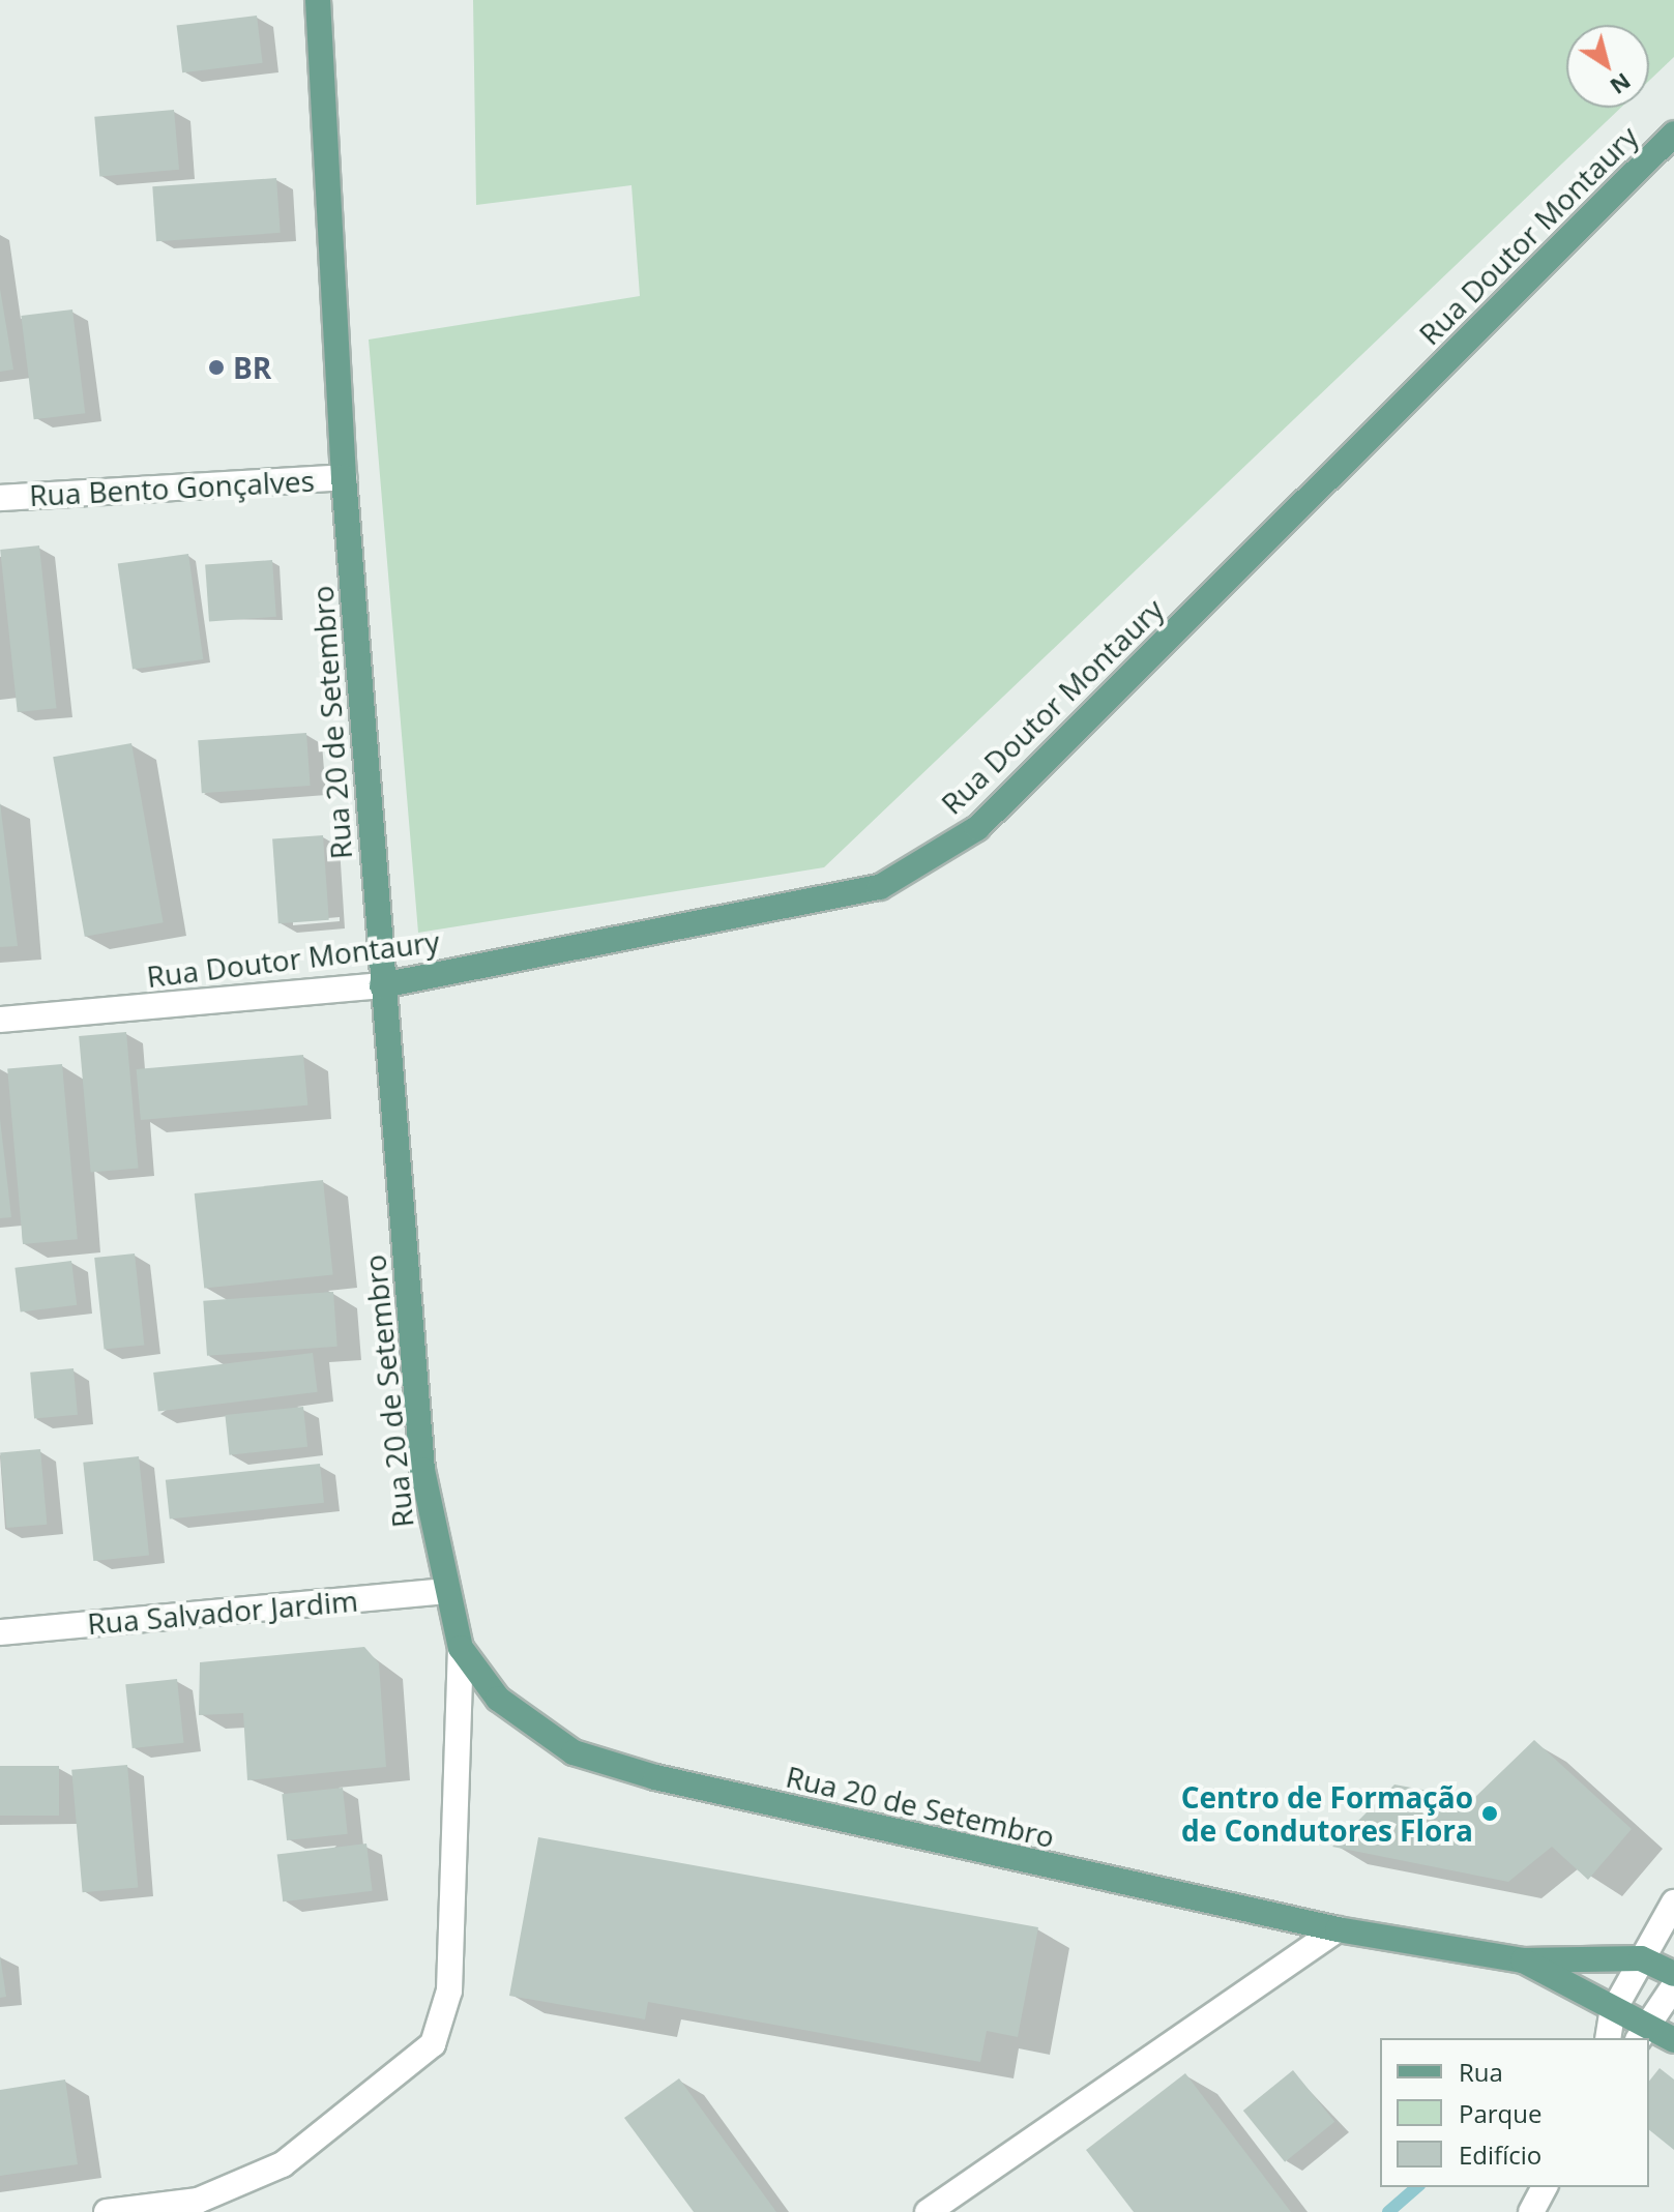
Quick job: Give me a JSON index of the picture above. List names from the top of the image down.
{
  "streets": {
    "main road": ["Rua Doutor Montaury", "Rua 20 de Setembro"],
    "street": ["Rua Bento Gonçalves", "Rua Salvador Jardim"]
  },
  "crossings": [
    ["Rua Doutor Montaury", "Rua 20 de Setembro"],
    ["Rua Bento Gonçalves", "Rua 20 de Setembro"],
    ["Rua 20 de Setembro", "Rua Salvador Jardim"]
  ],
  "places": ["BR", "Centro de Formação de Condutores Flora"],
  "legend": ["Rua", "Parque", "Edifício"],
  "north": "bottom right"
}
